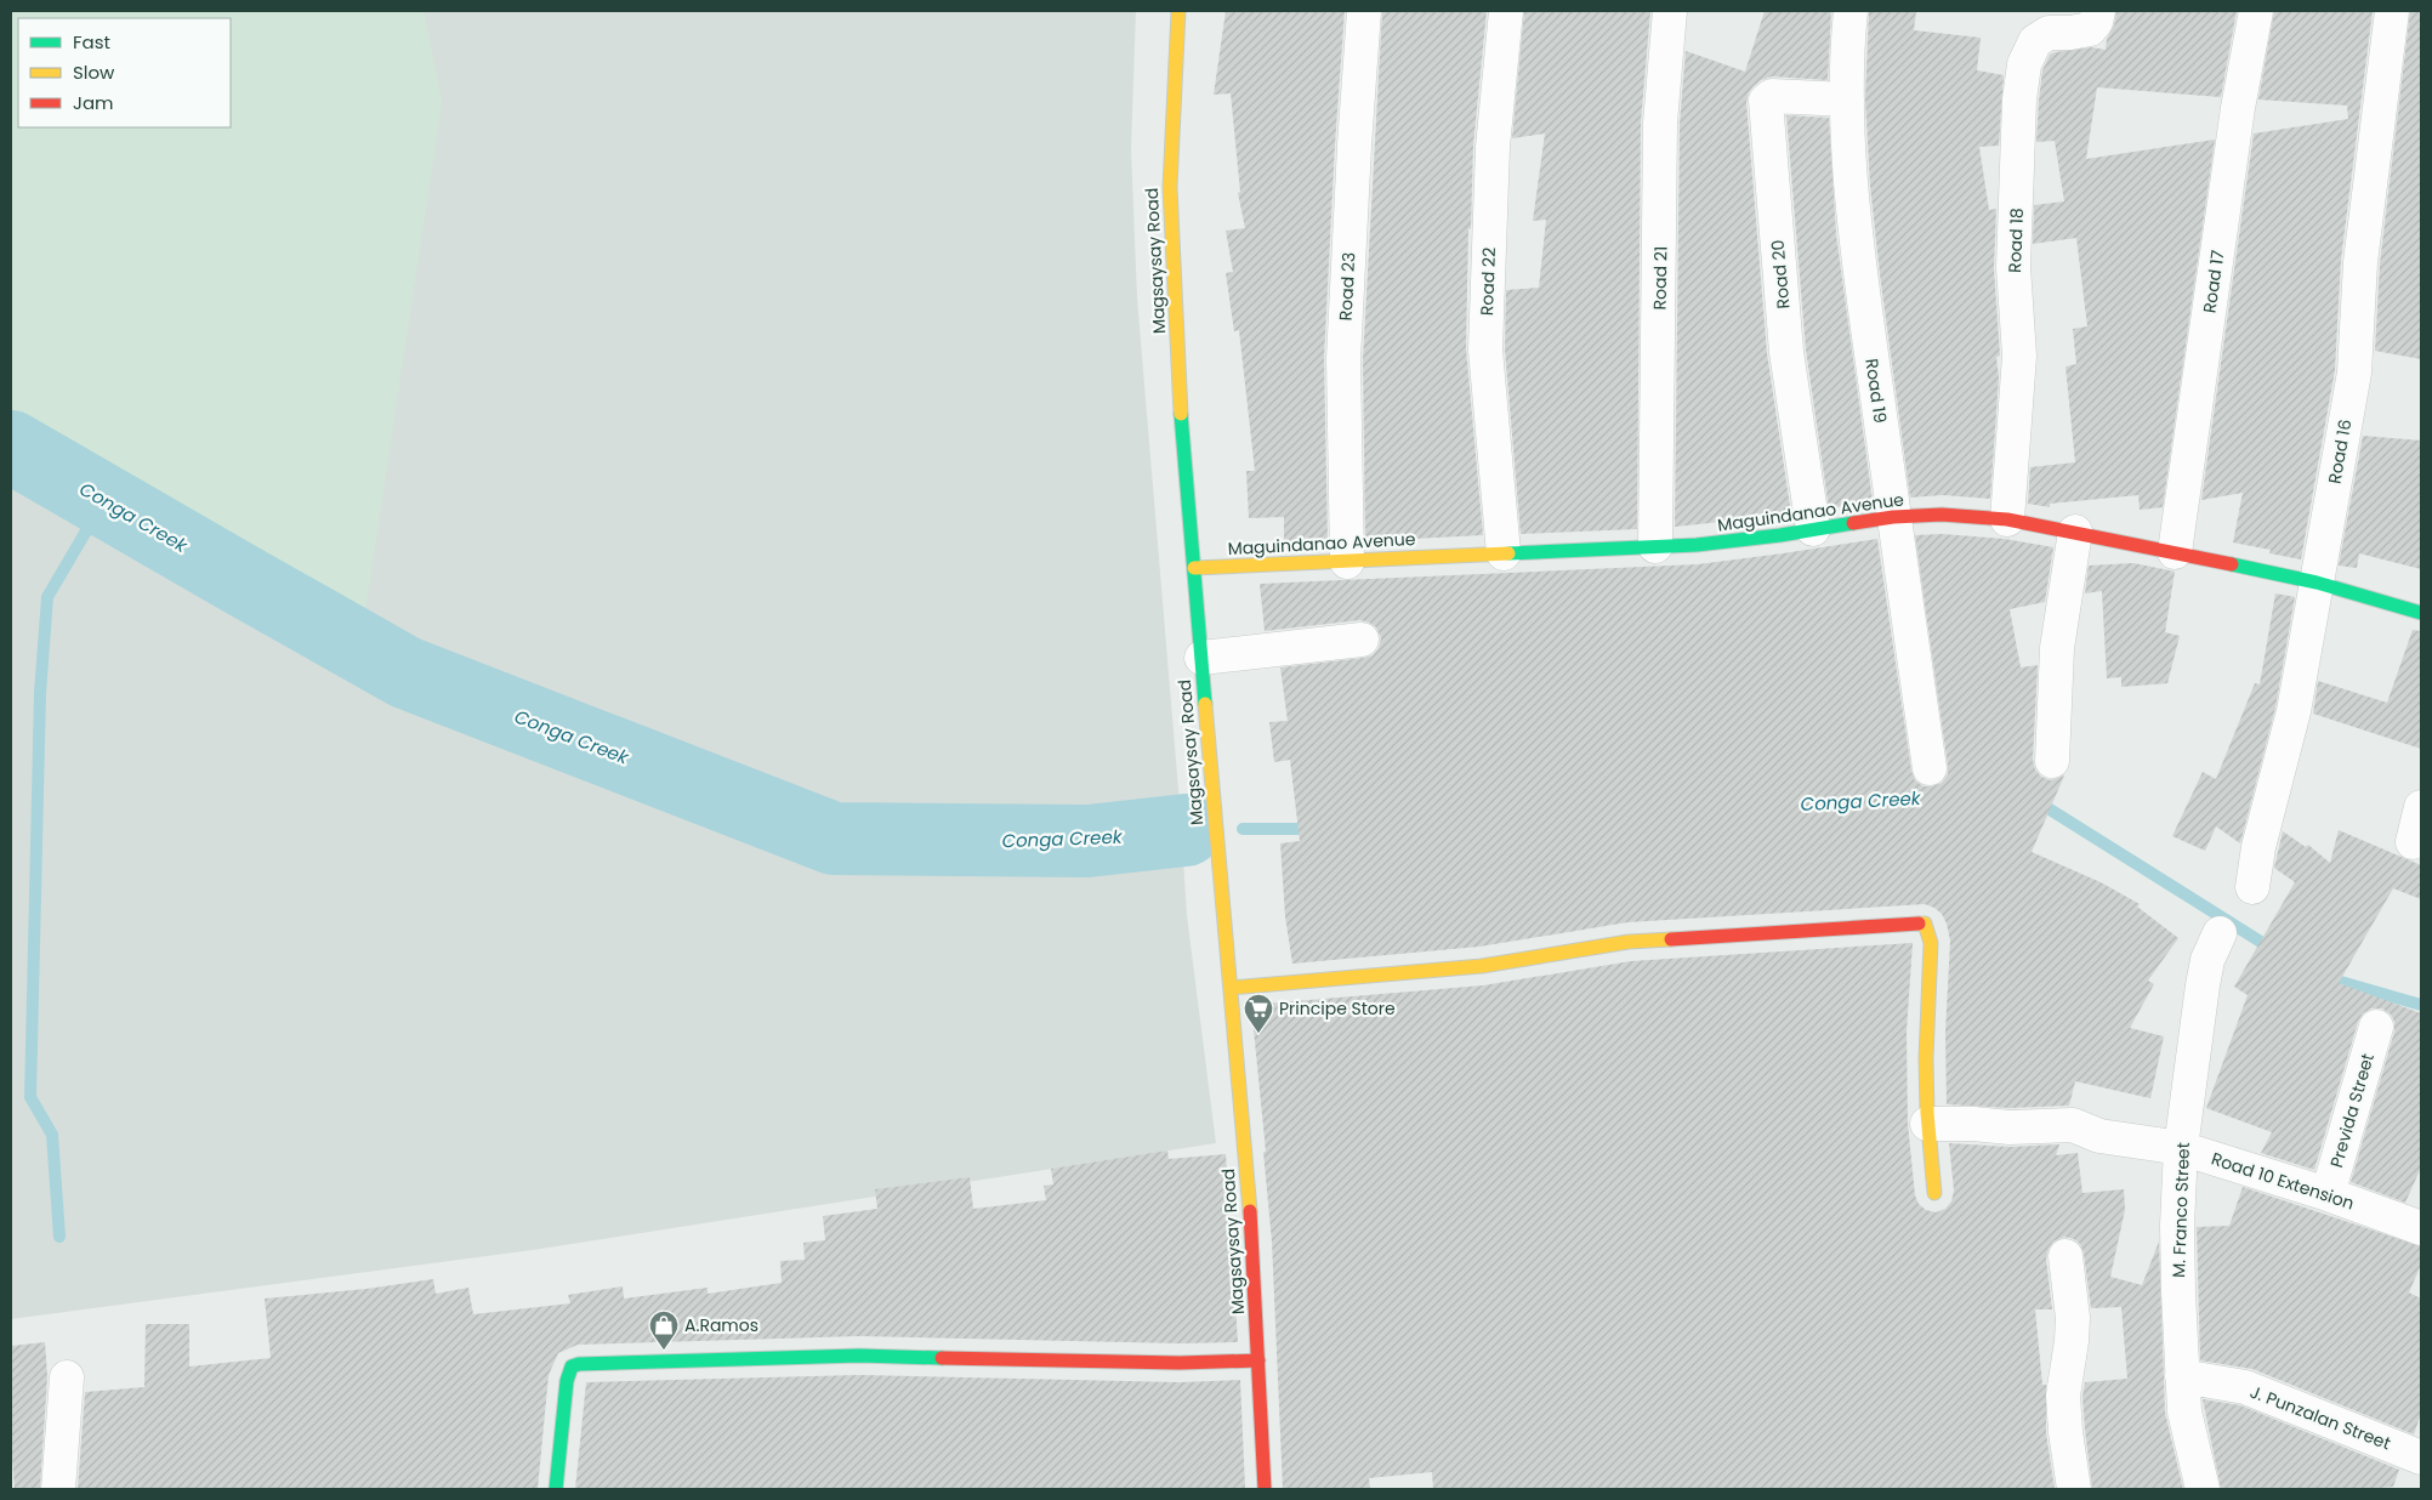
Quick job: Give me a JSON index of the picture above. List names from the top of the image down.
{
  "streets": {
    "street": [
      "Road 18",
      "Magsaysay Road",
      "Road 20",
      "Road 21",
      "Road 22",
      "Road 17",
      "Road 23",
      "Road 19",
      "Road 16",
      "Maguindanao Avenue",
      "Previda Street",
      "Road 10 Extension",
      "M. Franco Street",
      "J. Punzalan Street"
    ]
  },
  "crossings": [
    ["Road 18", "Maguindanao Avenue"],
    ["Magsaysay Road", "Maguindanao Avenue"],
    ["Road 20", "Road 19"],
    ["Road 20", "Maguindanao Avenue"],
    ["Road 21", "Maguindanao Avenue"],
    ["Road 22", "Maguindanao Avenue"],
    ["Road 17", "Maguindanao Avenue"],
    ["Road 23", "Maguindanao Avenue"],
    ["Road 19", "Maguindanao Avenue"],
    ["Road 16", "Maguindanao Avenue"],
    ["Previda Street", "Road 10 Extension"],
    ["Road 10 Extension", "M. Franco Street"],
    ["M. Franco Street", "J. Punzalan Street"]
  ],
  "water": ["Conga Creek"],
  "places": {
    "supermarket": ["Principe Store"],
    "shop": ["A.Ramos"]
  },
  "legend": ["Fast", "Slow", "Jam"]
}
